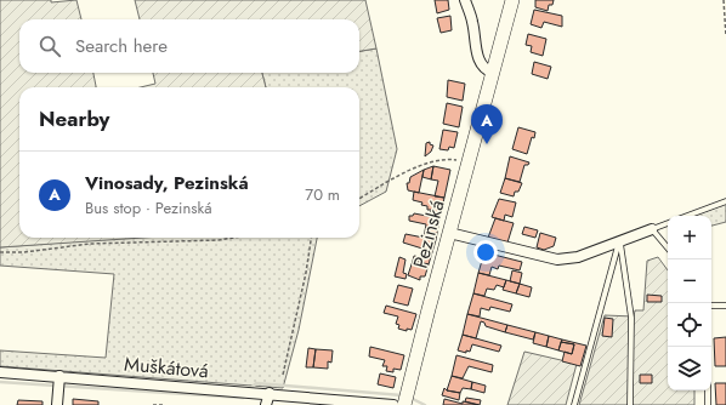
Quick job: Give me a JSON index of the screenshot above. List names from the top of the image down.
{
  "streets": {
    "main road": ["Pezinská"],
    "street": ["Muškátová"]
  },
  "crossings": [
    ["Pezinská", "Muškátová"]
  ],
  "page": {
    "search": "Search here",
    "heading": "Nearby",
    "pins": "A",
    "list": [
      {
        "mark": "A",
        "name": "Vinosady, Pezinská",
        "note": "Bus stop · Pezinská",
        "value": "70 m"
      }
    ],
    "map_buttons": ["+", "−"]
  }
}
